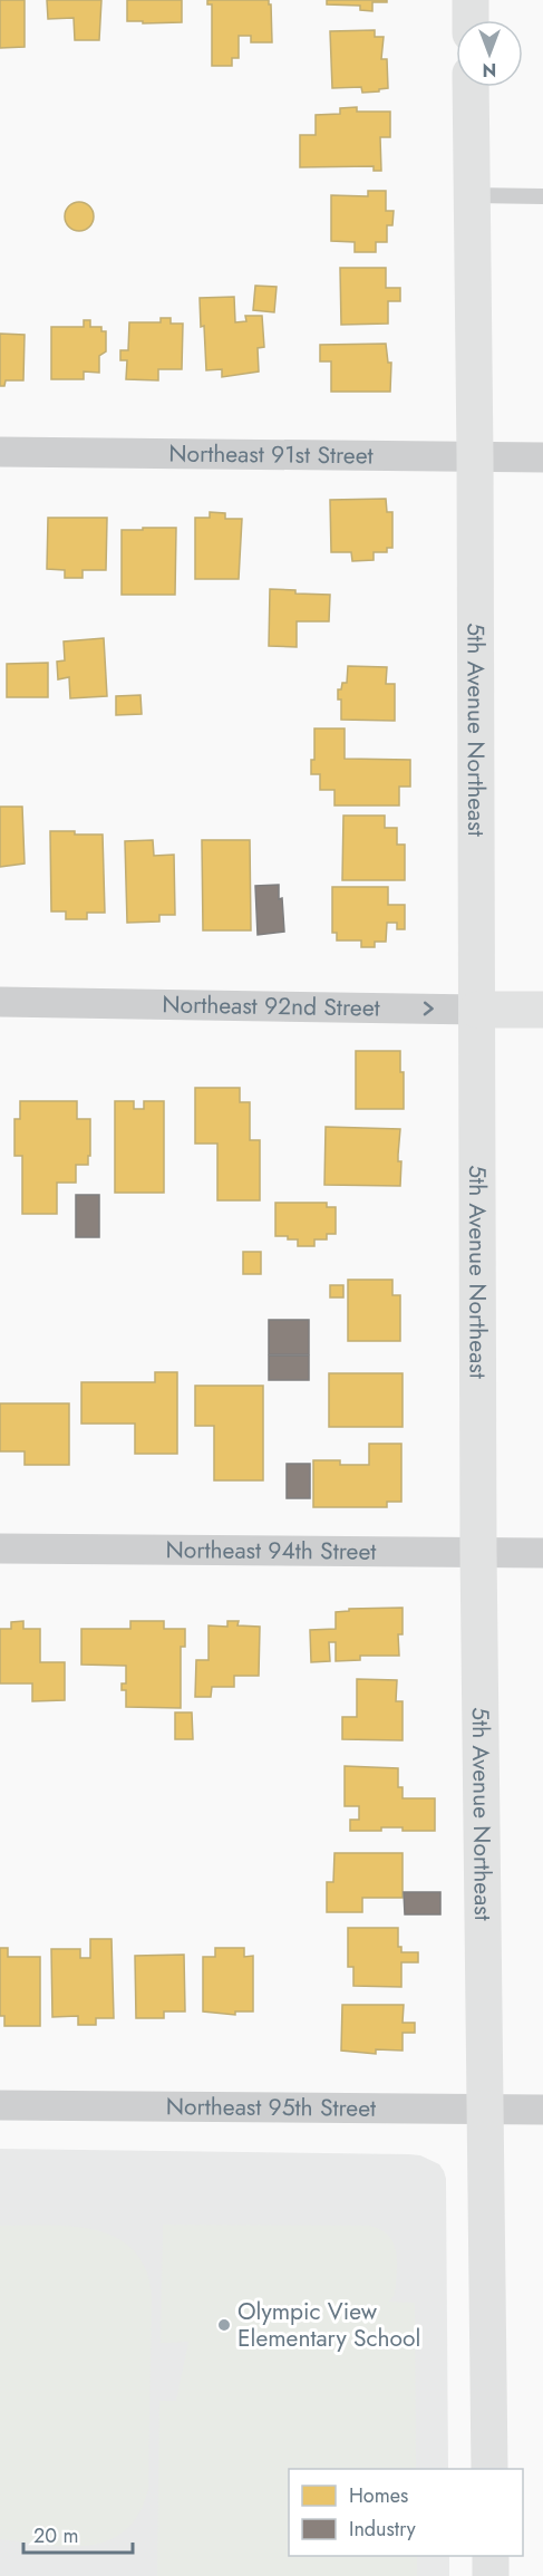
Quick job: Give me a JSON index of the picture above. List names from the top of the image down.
{
  "streets": {
    "main road": ["5th Avenue Northeast", "Northeast 92nd Street"],
    "street": ["Northeast 91st Street", "Northeast 94th Street", "Northeast 95th Street"]
  },
  "crossings": [
    ["Northeast 91st Street", "5th Avenue Northeast"],
    ["5th Avenue Northeast", "Northeast 92nd Street"],
    ["5th Avenue Northeast", "Northeast 94th Street"],
    ["5th Avenue Northeast", "Northeast 95th Street"]
  ],
  "one_way": ["Northeast 92nd Street"],
  "places": ["Olympic View Elementary School"],
  "legend": ["Homes", "Industry"],
  "scale_bar": "20 m",
  "north": "bottom"
}
